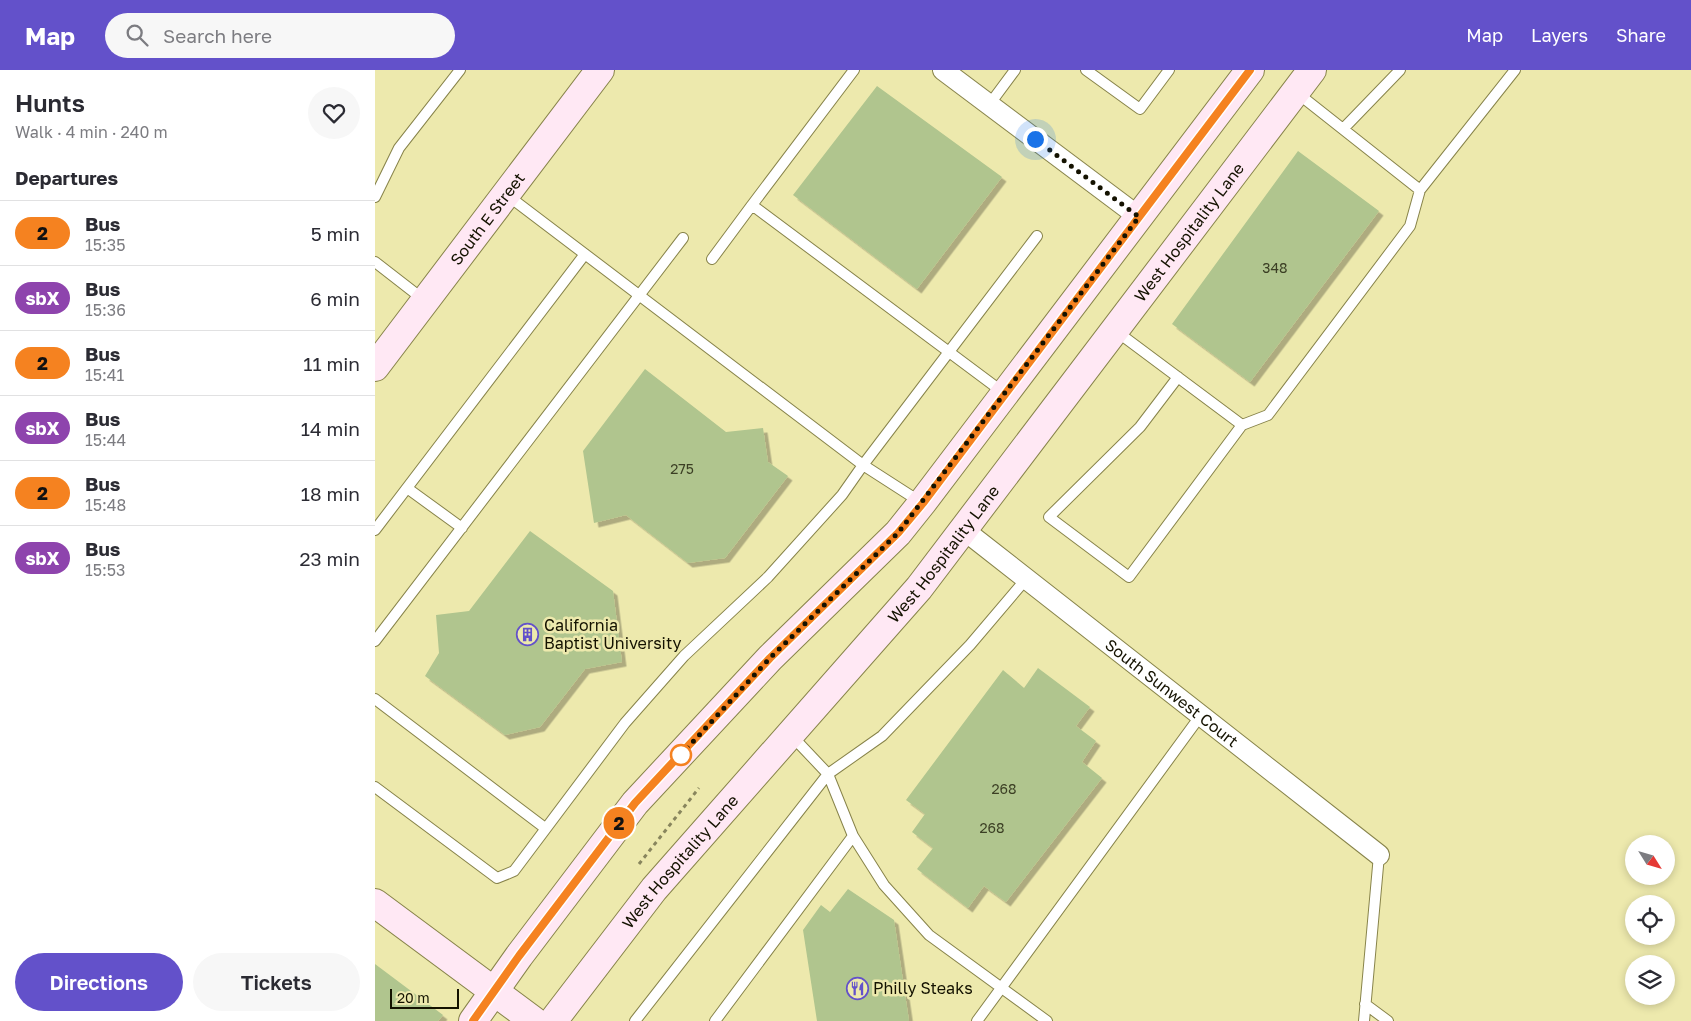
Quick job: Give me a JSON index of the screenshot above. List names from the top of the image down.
{
  "streets": {
    "main road": ["South E Street", "West Hospitality Lane"],
    "street": ["South Sunwest Court"]
  },
  "crossings": [
    ["West Hospitality Lane", "South Sunwest Court"]
  ],
  "places": {
    "building": ["California Baptist University"],
    "restaurant": ["Philly Steaks"]
  },
  "lines": ["bus line 2"],
  "house_numbers": [
    "348",
    "275",
    "268",
    "268"
  ],
  "scale_bar": "20 m",
  "north": "bottom right",
  "page": {
    "header": "Map",
    "search": "Search here",
    "nav": ["Map", "Layers", "Share"],
    "heading": [
      ["Hunts", "Walk · 4 min · 240 m"],
      "Departures"
    ],
    "on_map": "2",
    "list": [
      {
        "mark": "2",
        "name": "Bus",
        "note": "15:35",
        "value": "5 min"
      },
      {
        "mark": "sbX",
        "name": "Bus",
        "note": "15:36",
        "value": "6 min"
      },
      {
        "mark": "2",
        "name": "Bus",
        "note": "15:41",
        "value": "11 min"
      },
      {
        "mark": "sbX",
        "name": "Bus",
        "note": "15:44",
        "value": "14 min"
      },
      {
        "mark": "2",
        "name": "Bus",
        "note": "15:48",
        "value": "18 min"
      },
      {
        "mark": "sbX",
        "name": "Bus",
        "note": "15:53",
        "value": "23 min"
      }
    ],
    "buttons": ["Directions", "Tickets"],
    "scale": "20 m"
  }
}
